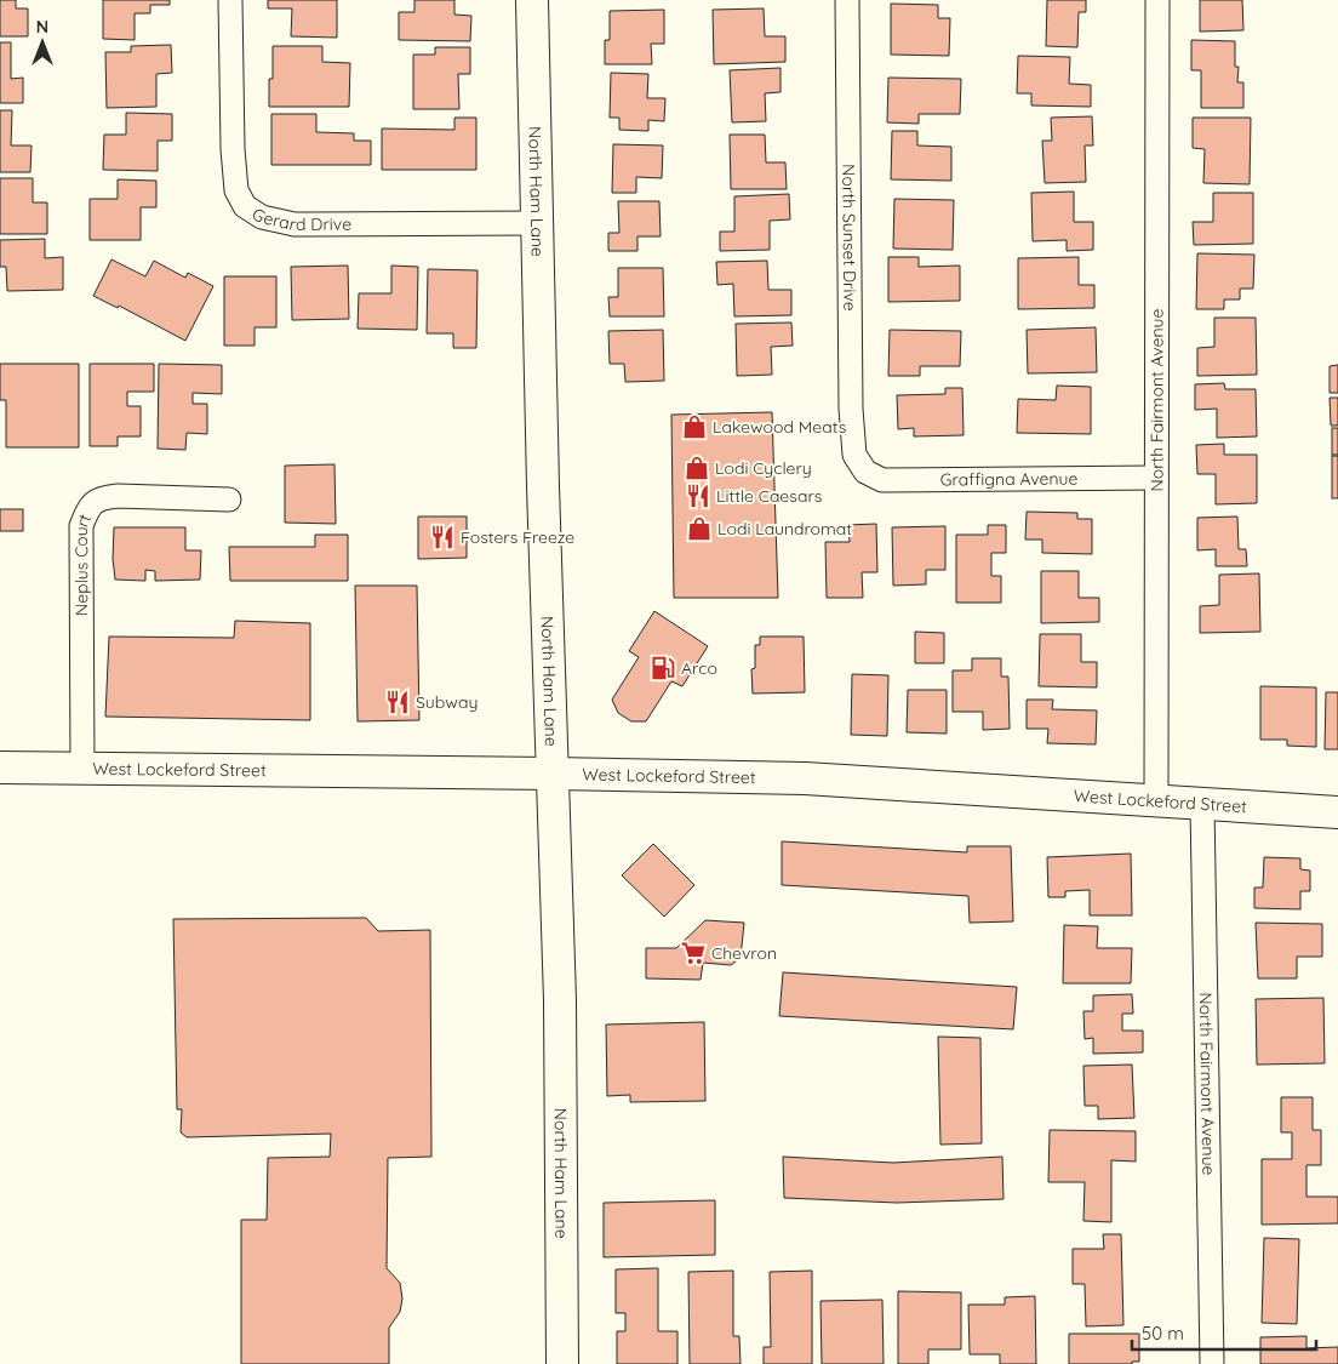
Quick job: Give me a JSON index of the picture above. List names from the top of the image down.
{
  "streets": {
    "main road": ["North Ham Lane", "West Lockeford Street"],
    "street": [
      "Gerard Drive",
      "North Sunset Drive",
      "North Fairmont Avenue",
      "Graffigna Avenue",
      "Neplus Court"
    ]
  },
  "crossings": [
    ["North Ham Lane", "Gerard Drive"],
    ["North Ham Lane", "West Lockeford Street"],
    ["North Sunset Drive", "Graffigna Avenue"],
    ["North Fairmont Avenue", "Graffigna Avenue"],
    ["North Fairmont Avenue", "West Lockeford Street"],
    ["Neplus Court", "West Lockeford Street"]
  ],
  "places": {
    "shop": ["Lakewood Meats", "Lodi Cyclery", "Lodi Laundromat"],
    "restaurant": ["Little Caesars", "Fosters Freeze", "Subway"],
    "fuel station": ["Arco"],
    "supermarket": ["Chevron"]
  },
  "scale_bar": "50 m",
  "north": "top"
}
